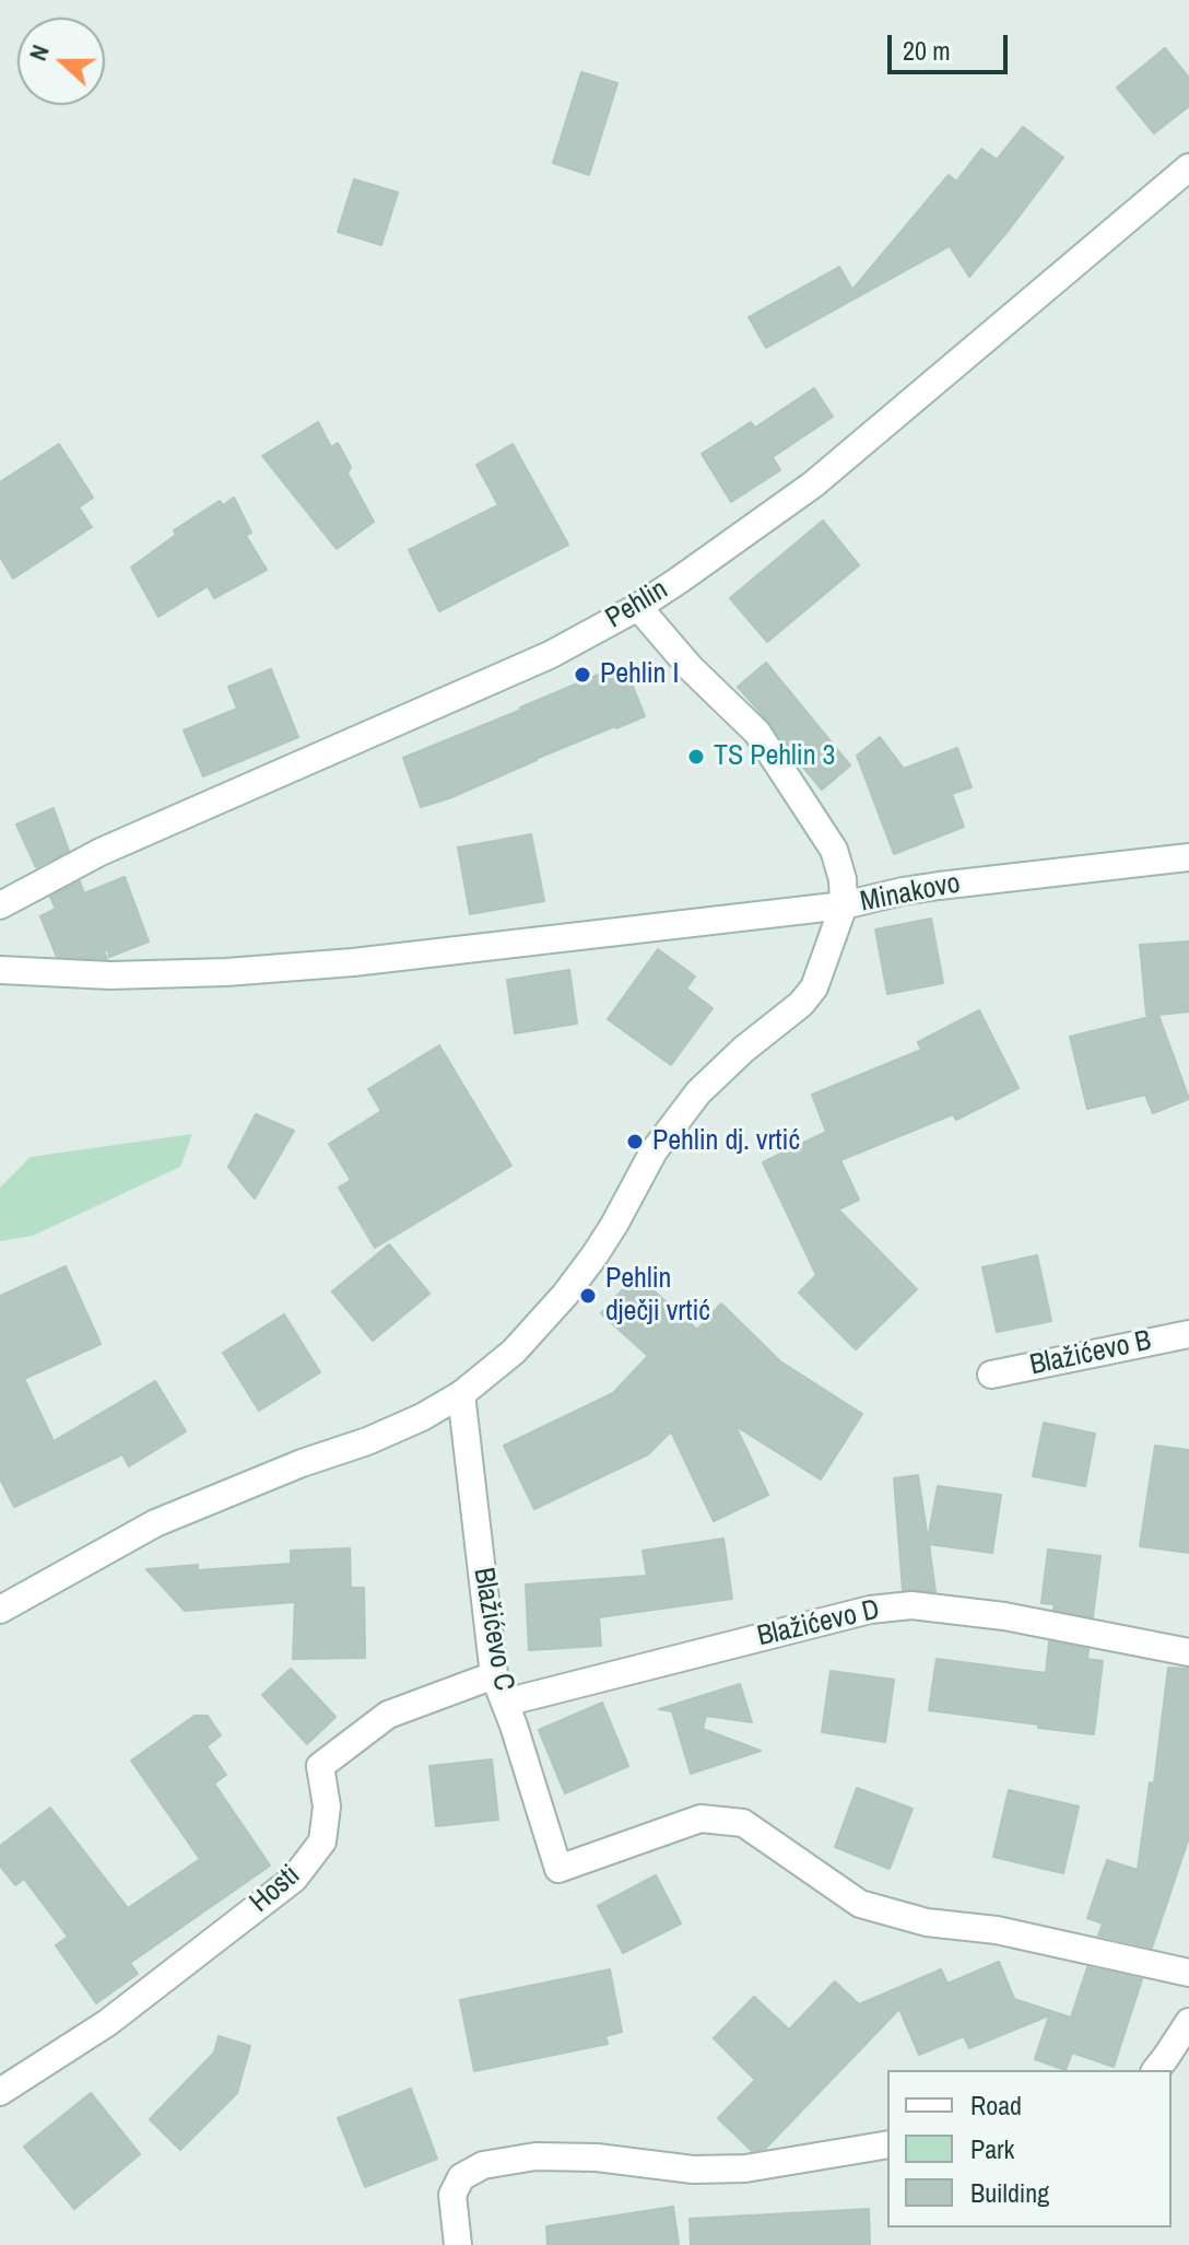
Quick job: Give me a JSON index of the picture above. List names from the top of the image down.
{
  "streets": {
    "street": [
      "Pehlin",
      "Minakovo",
      "Blažićevo B",
      "Blažićevo D",
      "Blažićevo C",
      "Hosti"
    ]
  },
  "crossings": [
    ["Pehlin", "Minakovo"],
    ["Blažićevo D", "Blažićevo C"],
    ["Blažićevo C", "Hosti"]
  ],
  "places": [
    "Pehlin I",
    "TS Pehlin 3",
    "Pehlin dj. vrtić",
    "Pehlin dječji vrtić"
  ],
  "legend": ["Road", "Park", "Building"],
  "scale_bar": "20 m",
  "north": "left"
}
